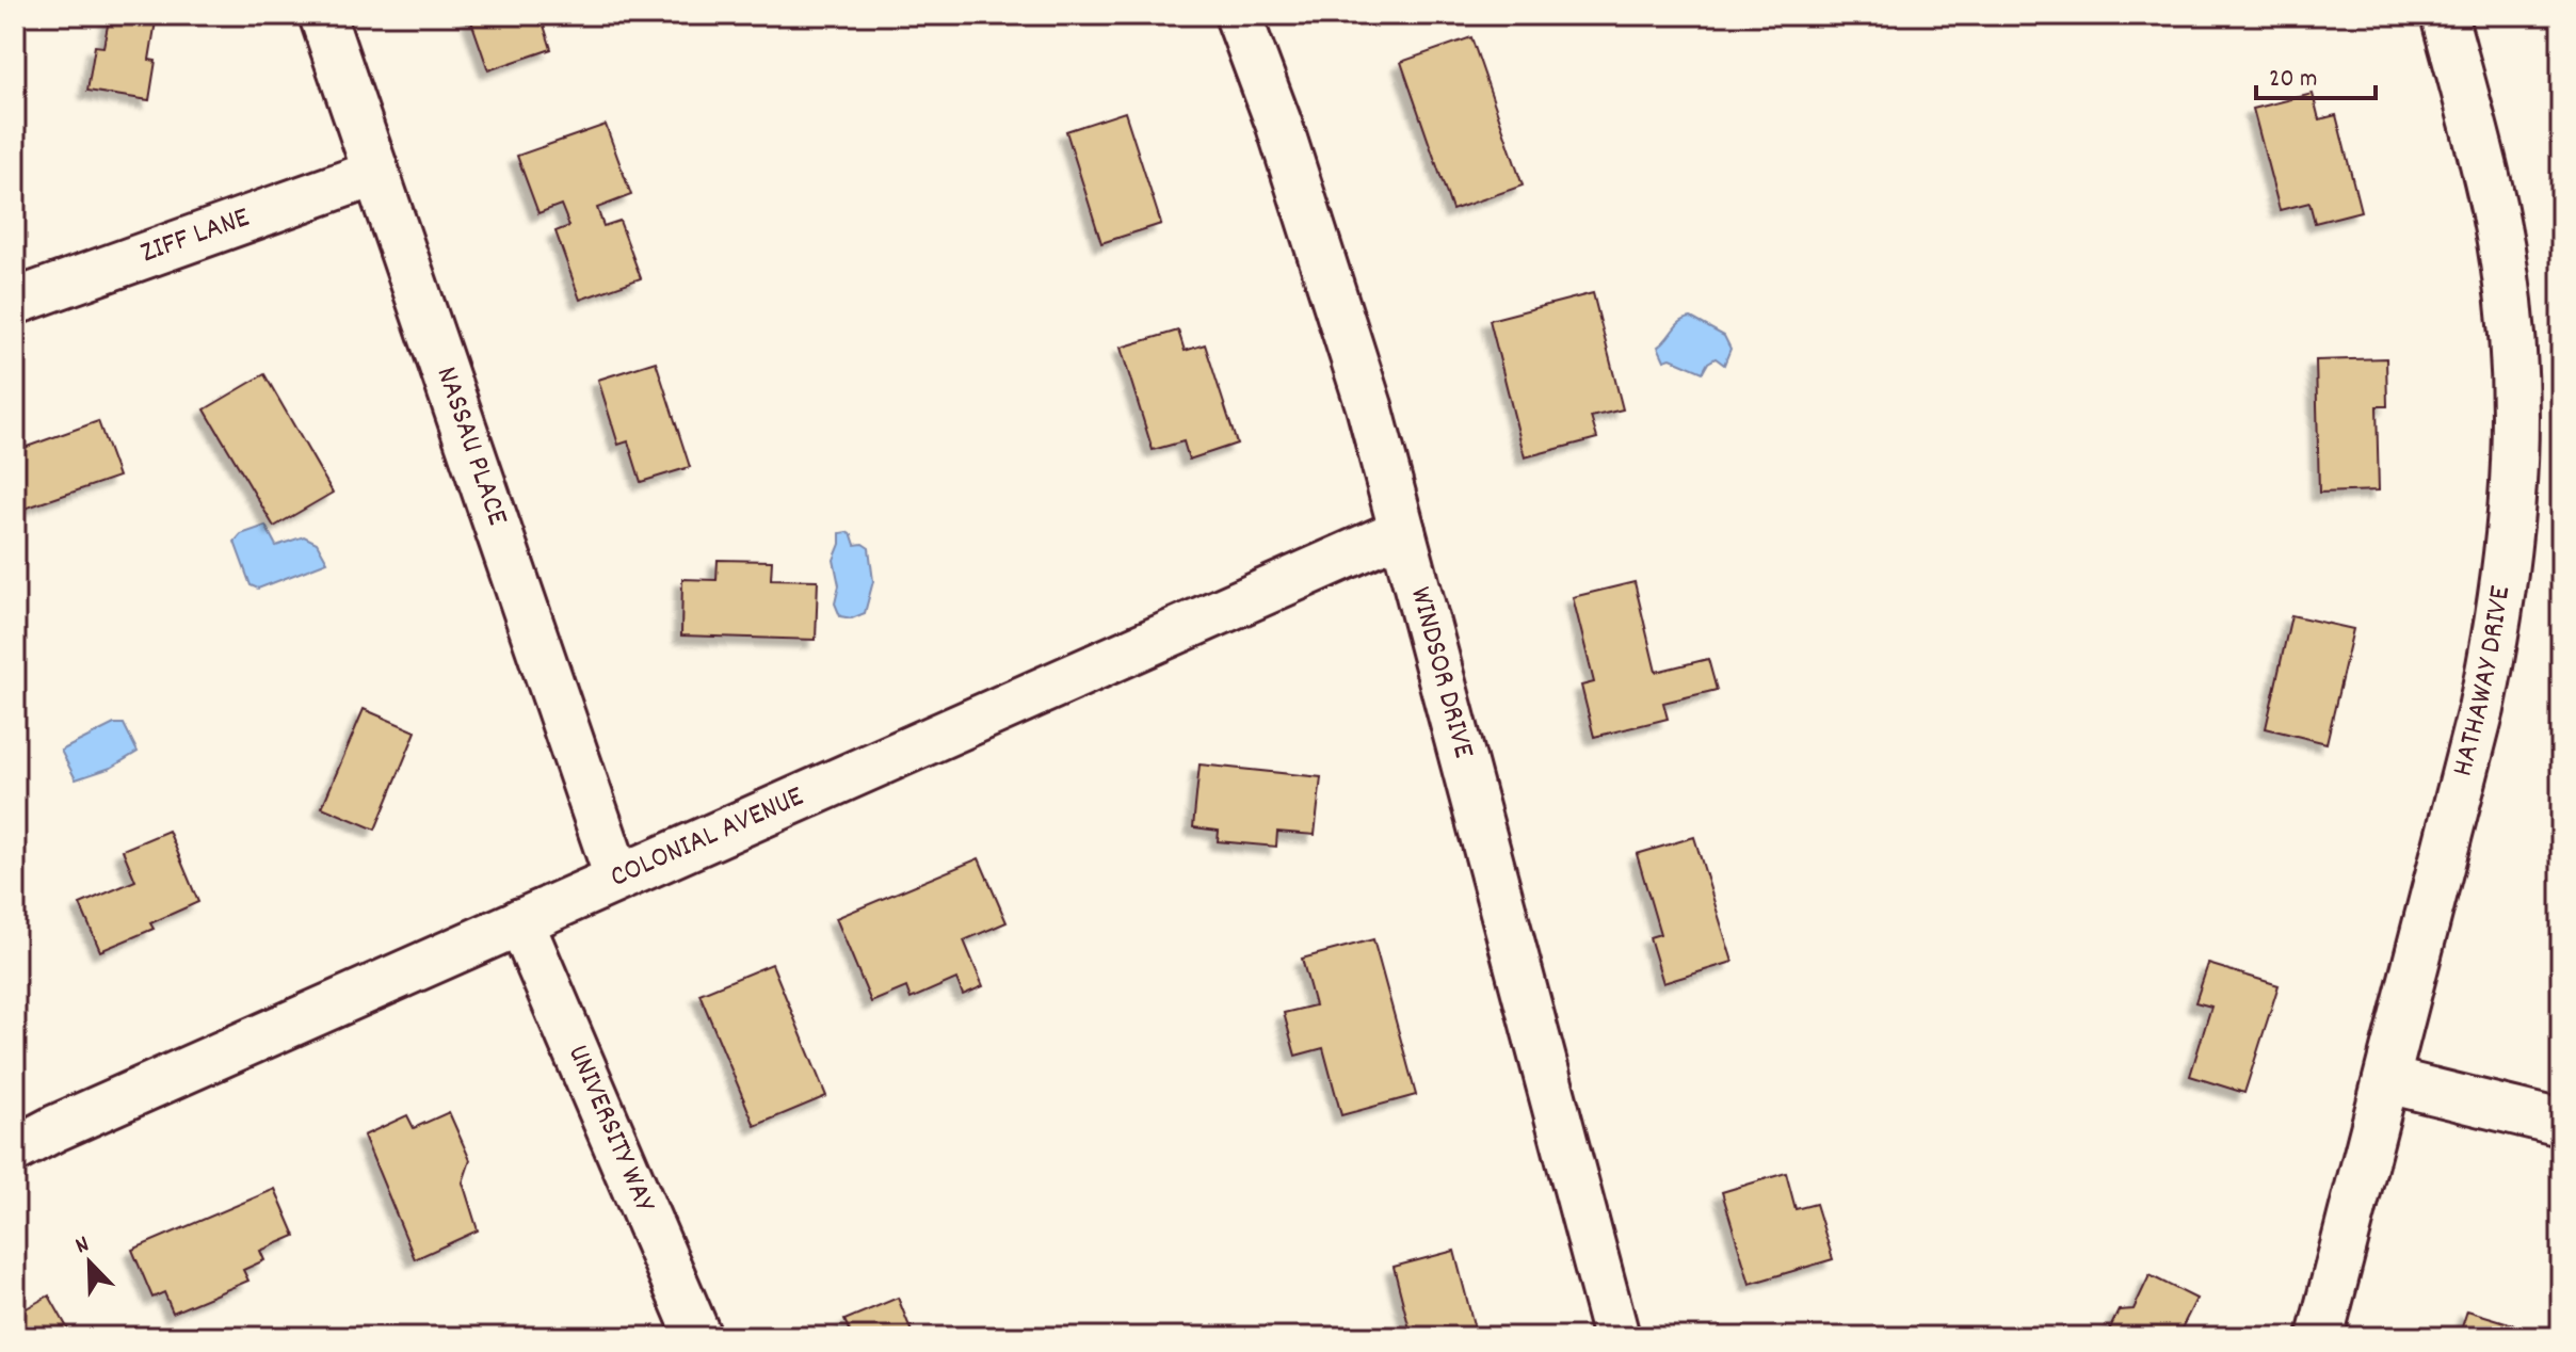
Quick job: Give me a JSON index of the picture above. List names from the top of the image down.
{
  "streets": {
    "street": [
      "ZIFF LANE",
      "NASSAU PLACE",
      "WINDSOR DRIVE",
      "HATHAWAY DRIVE",
      "COLONIAL AVENUE",
      "UNIVERSITY WAY"
    ]
  },
  "crossings": [
    ["ZIFF LANE", "NASSAU PLACE"],
    ["NASSAU PLACE", "COLONIAL AVENUE"],
    ["WINDSOR DRIVE", "COLONIAL AVENUE"],
    ["COLONIAL AVENUE", "UNIVERSITY WAY"]
  ],
  "scale_bar": "20 m",
  "north": "top left"
}
